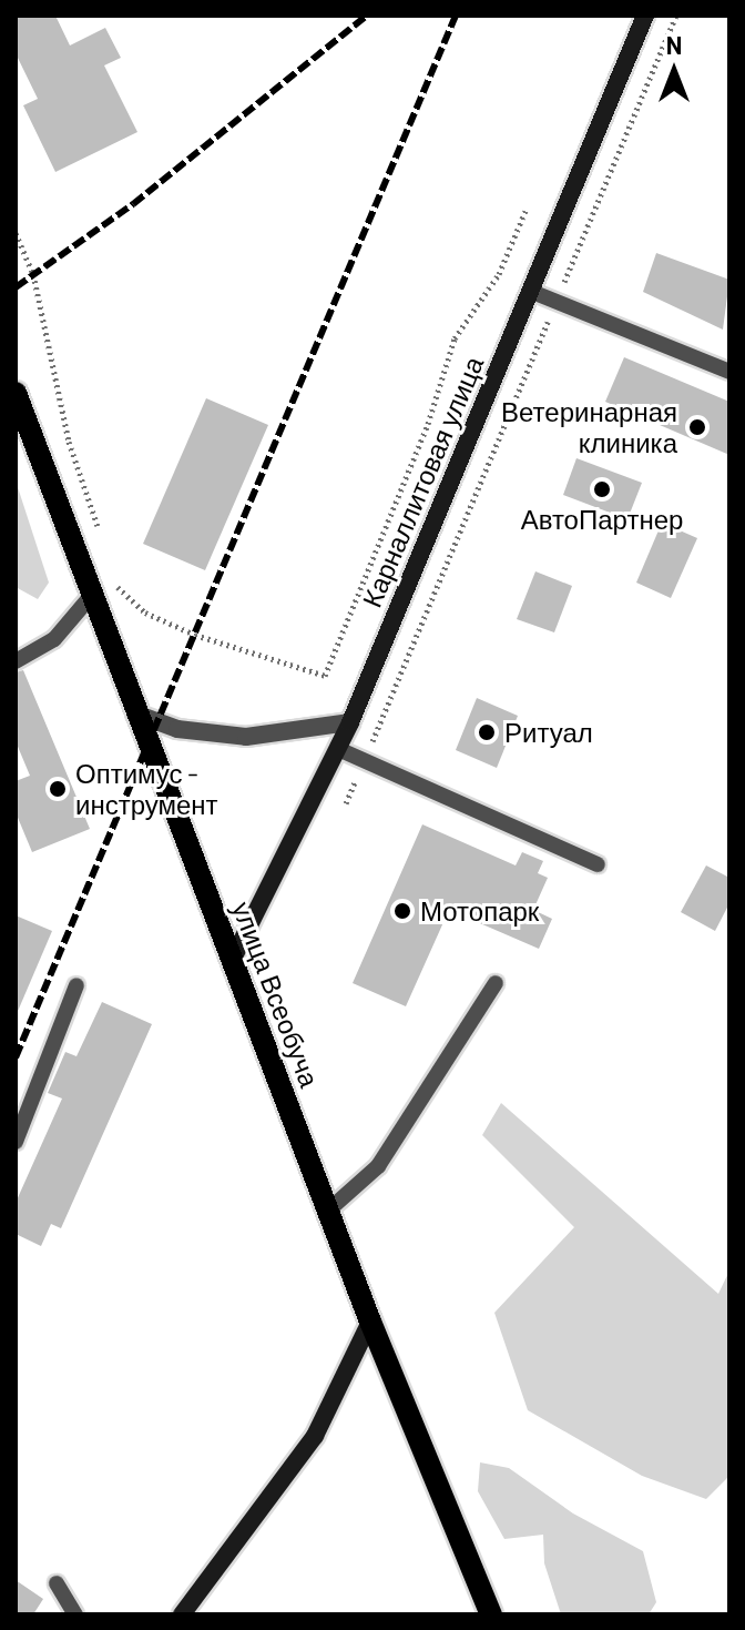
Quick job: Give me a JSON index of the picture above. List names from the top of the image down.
{
  "streets": {
    "main road": ["улица Всеобуча"],
    "street": ["Карналлитовая улица"]
  },
  "crossings": [
    ["Карналлитовая улица", "улица Всеобуча"]
  ],
  "places": [
    "Ветеринарная клиника",
    "АвтоПартнер",
    "Ритуал",
    "Оптимус - инструмент",
    "Мотопарк"
  ],
  "north": "top"
}
